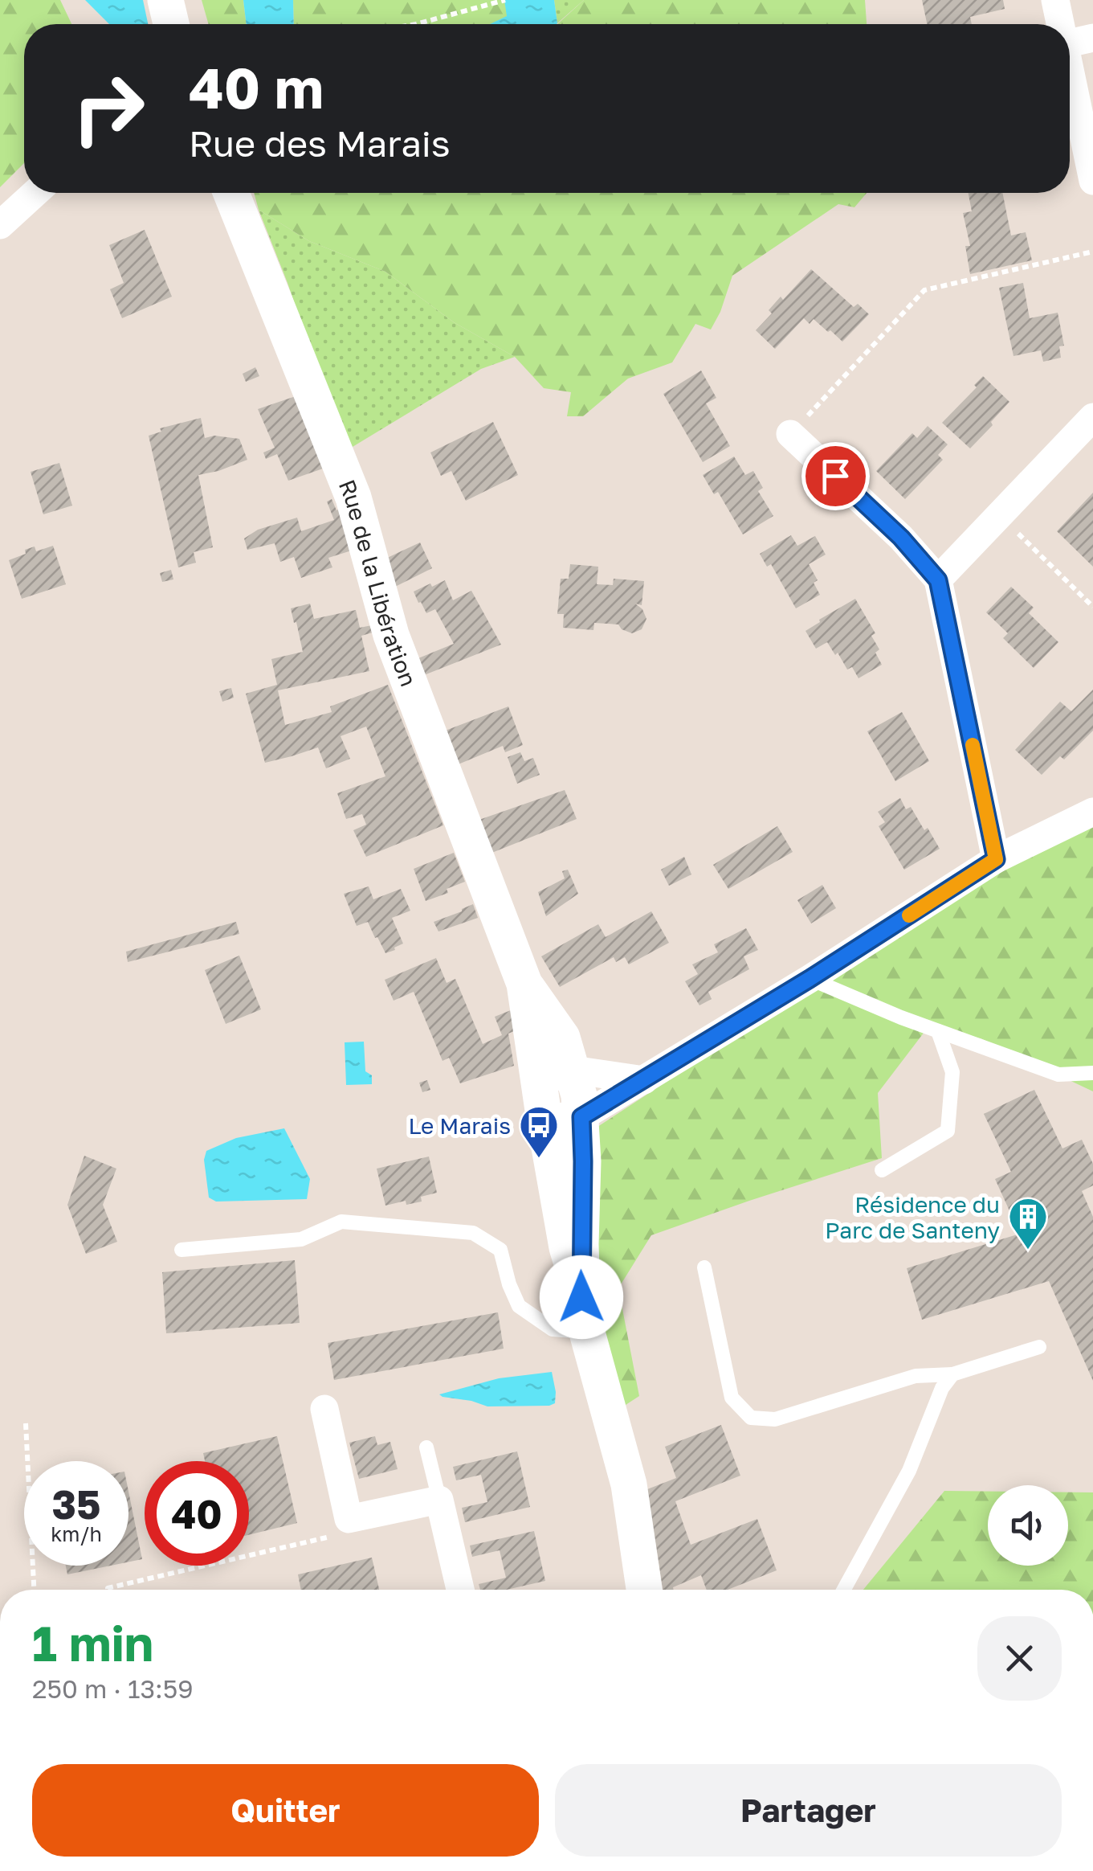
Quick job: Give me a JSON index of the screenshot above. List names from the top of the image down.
{
  "streets": {
    "street": ["Rue de la Libération"]
  },
  "places": {
    "bus stop": ["Le Marais"],
    "building": ["Résidence du Parc de Santeny"]
  },
  "page": {
    "turn": ["40 m", "Rue des Marais"],
    "speed": "35 km/h",
    "limit": "40",
    "heading": ["1 min", "250 m · 13:59"],
    "buttons": ["Quitter", "Partager"]
  }
}
